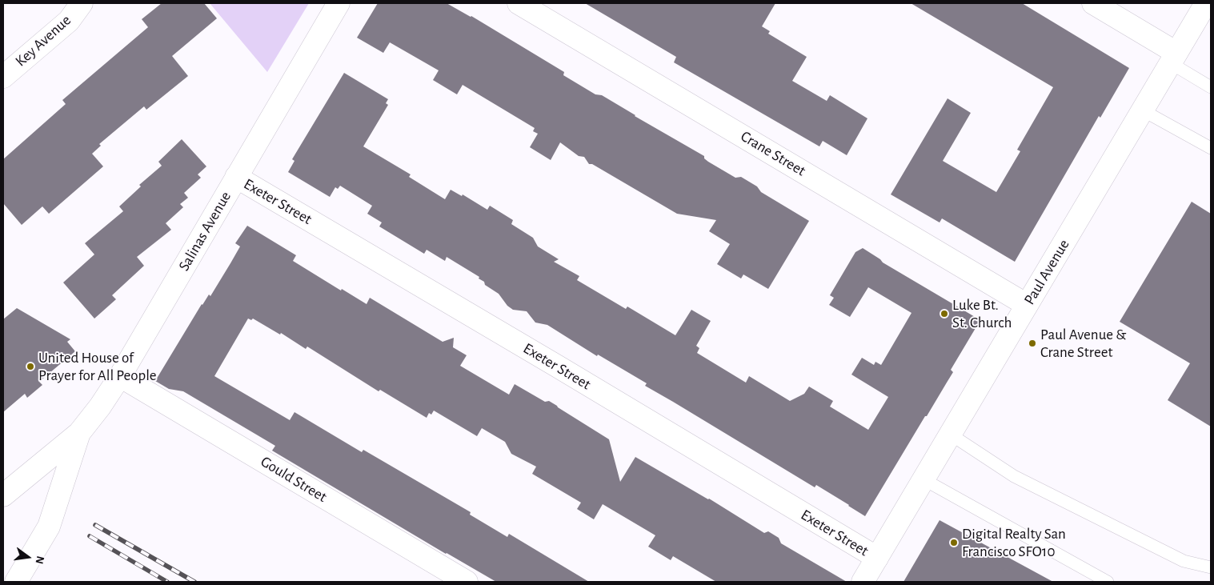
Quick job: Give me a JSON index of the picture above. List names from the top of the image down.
{
  "streets": {
    "street": [
      "Key Avenue",
      "Crane Street",
      "Exeter Street",
      "Salinas Avenue",
      "Paul Avenue",
      "Gould Street"
    ]
  },
  "crossings": [
    ["Crane Street", "Paul Avenue"],
    ["Exeter Street", "Salinas Avenue"],
    ["Exeter Street", "Paul Avenue"],
    ["Salinas Avenue", "Gould Street"]
  ],
  "places": [
    "Luke Bt. St. Church",
    "Paul Avenue & Crane Street",
    "United House of Prayer for All People",
    "Digital Realty San Francisco SFO10"
  ],
  "north": "right"
}
